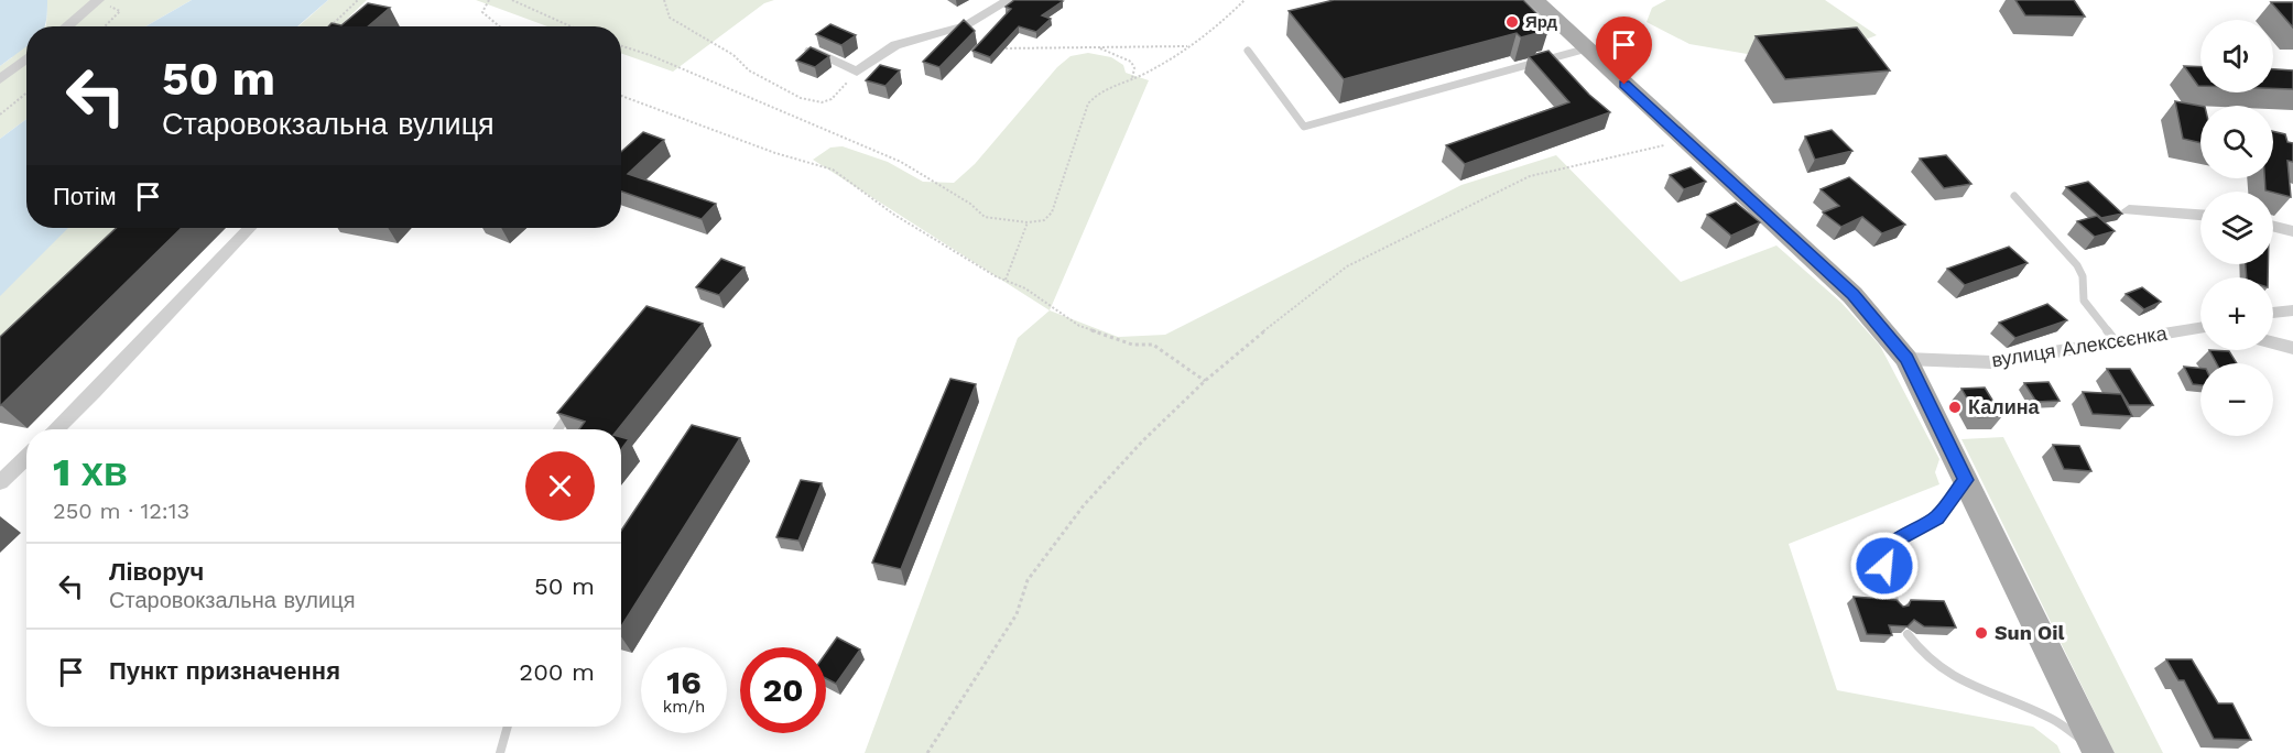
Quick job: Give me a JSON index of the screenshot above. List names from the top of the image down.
{
  "streets": {
    "street": ["вулиця Алексєєнка"]
  },
  "places": ["Ярд", "Калина", "Sun Oil"],
  "page": {
    "map_buttons": ["+", "−"],
    "turn": ["50 m", "Старовокзальна вулиця"],
    "then": "Потім",
    "heading": ["1 хв", "250 m · 12:13"],
    "list": [
      {
        "name": "Ліворуч",
        "note": "Старовокзальна вулиця",
        "value": "50 m"
      },
      {
        "name": "Пункт призначення",
        "value": "200 m"
      }
    ],
    "speed": "16 km/h",
    "limit": "20"
  }
}
